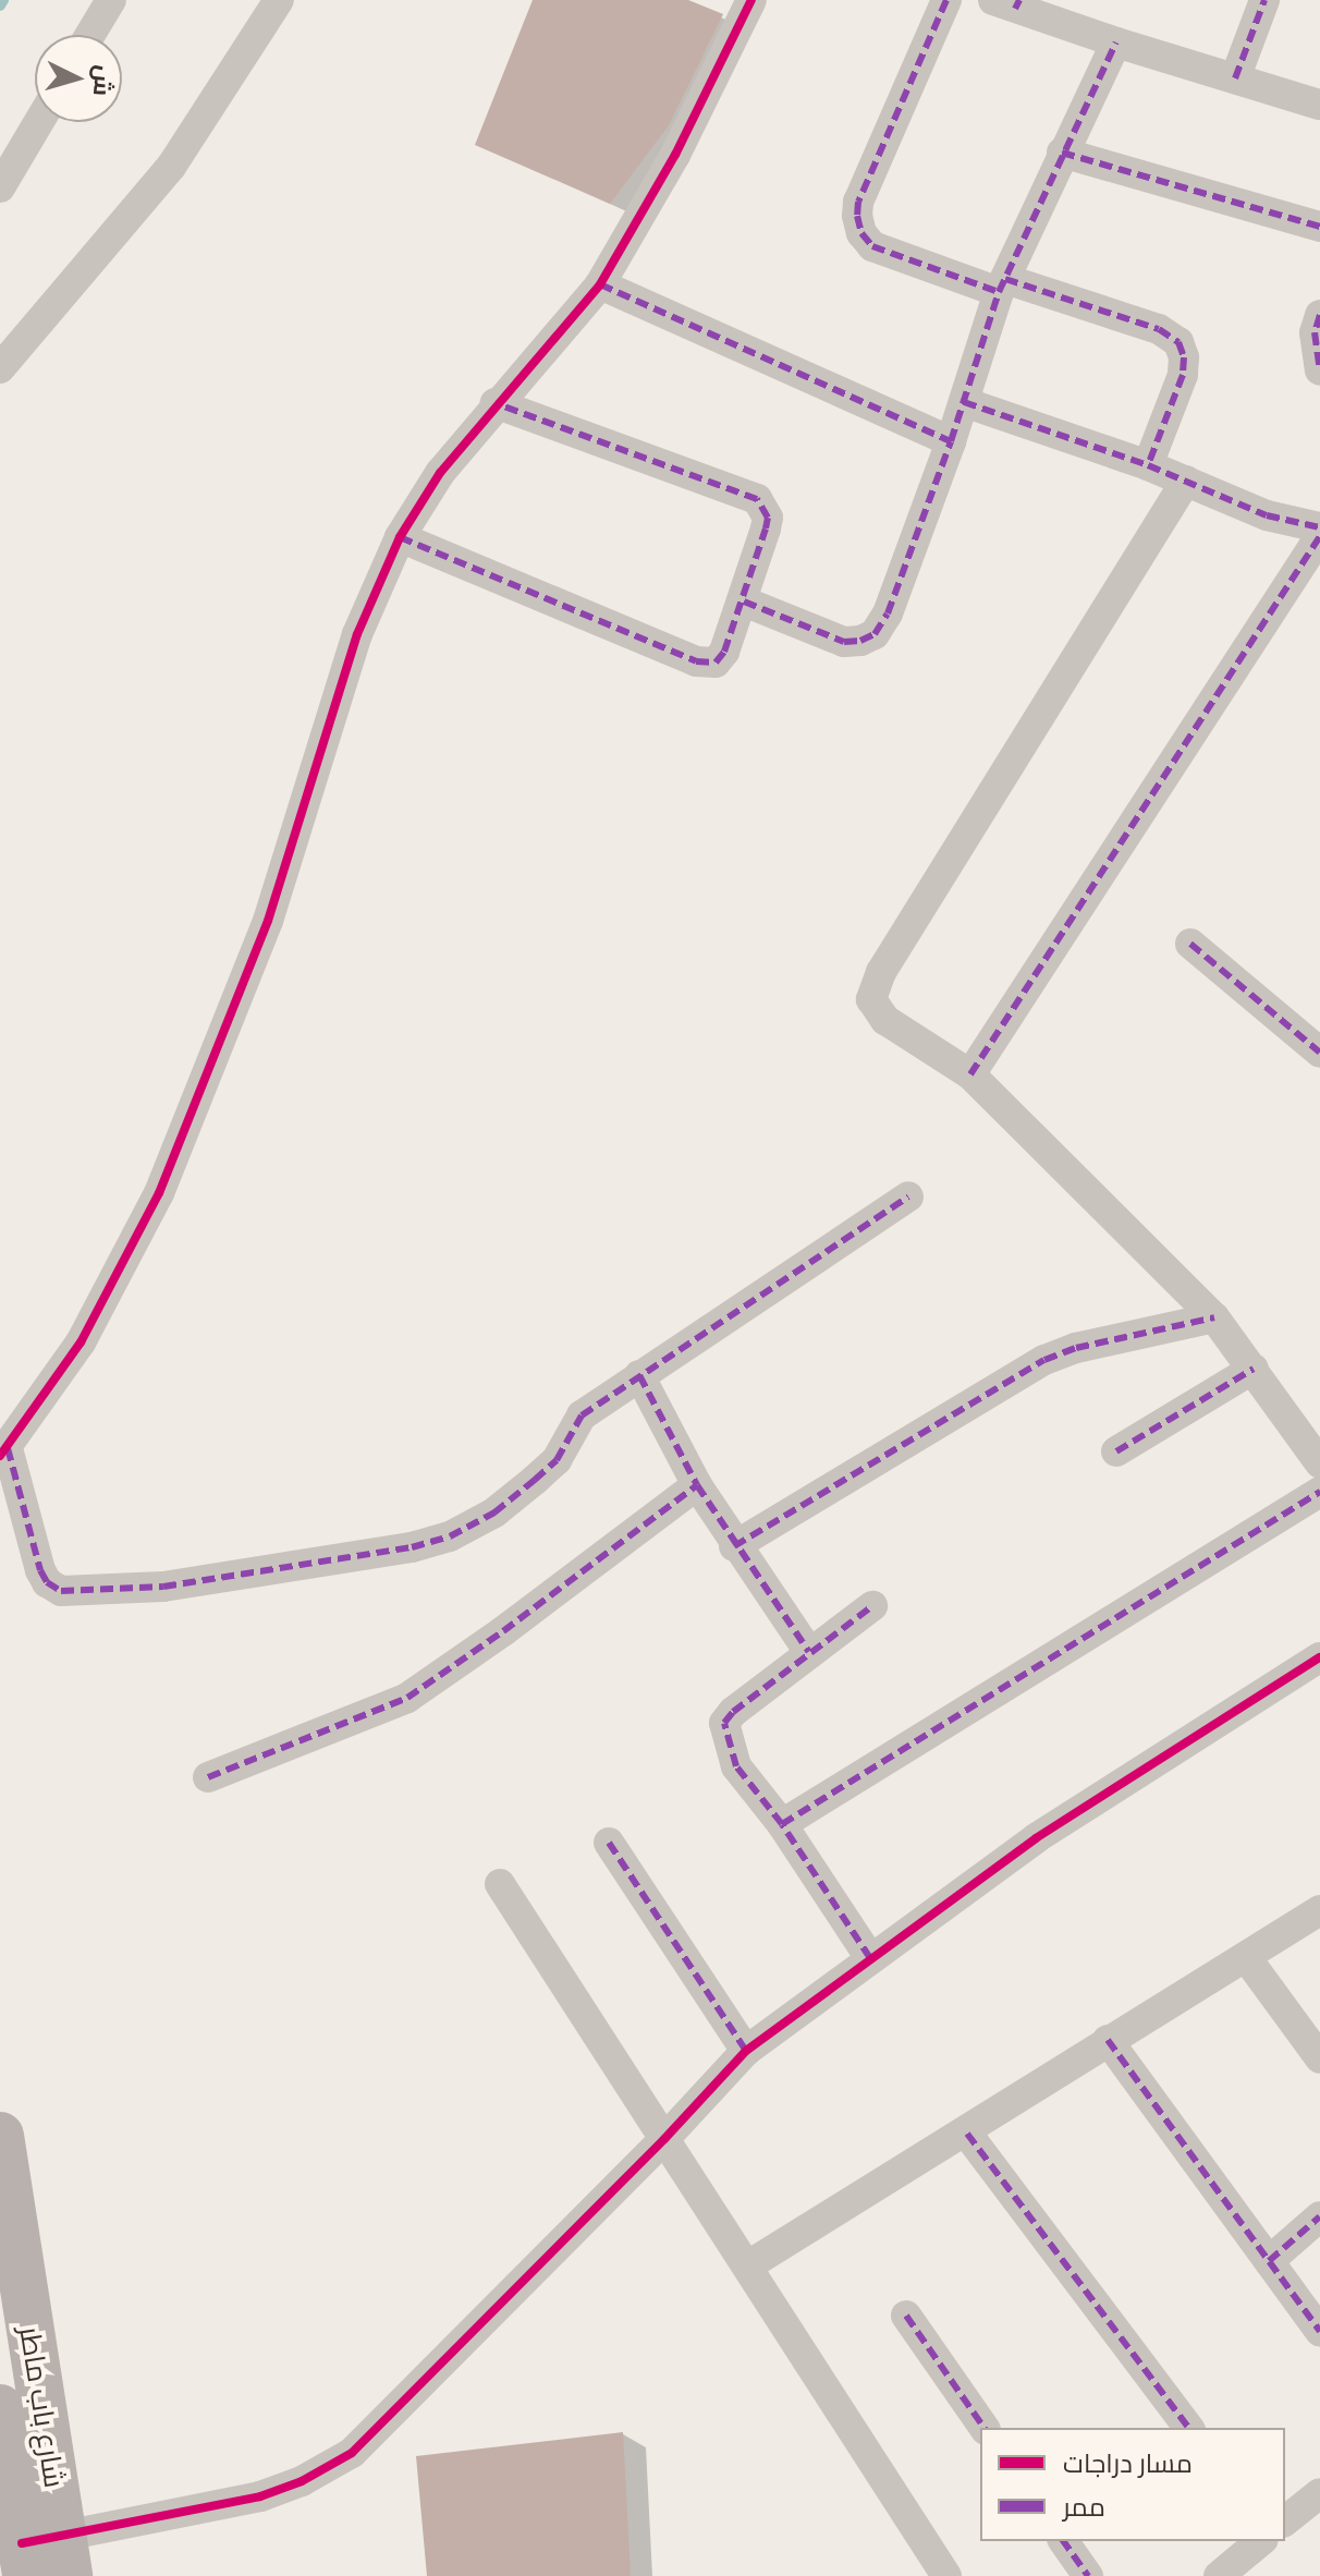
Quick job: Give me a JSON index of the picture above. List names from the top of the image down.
{
  "streets": {
    "main road": ["شارع باب ماطر"]
  },
  "legend": ["مسار دراجات", "ممر"],
  "north": "right"
}
